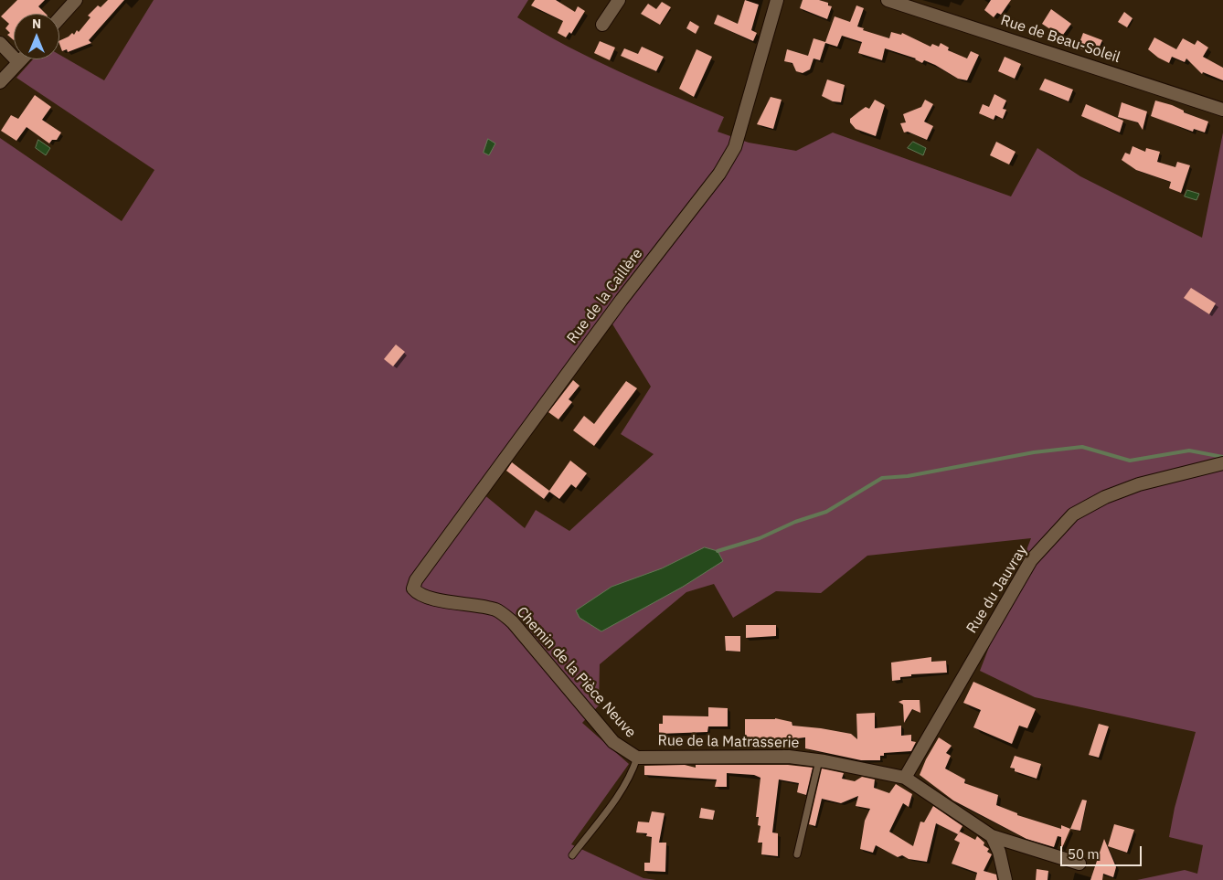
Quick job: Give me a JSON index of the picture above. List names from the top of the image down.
{
  "streets": {
    "street": [
      "Rue de Beau-Soleil",
      "Rue de la Caillère",
      "Rue du Jauvray",
      "Chemin de la Pièce Neuve",
      "Rue de la Matrasserie"
    ]
  },
  "crossings": [
    ["Rue de la Caillère", "Chemin de la Pièce Neuve"],
    ["Rue du Jauvray", "Rue de la Matrasserie"],
    ["Chemin de la Pièce Neuve", "Rue de la Matrasserie"]
  ],
  "scale_bar": "50 m",
  "north": "top"
}
